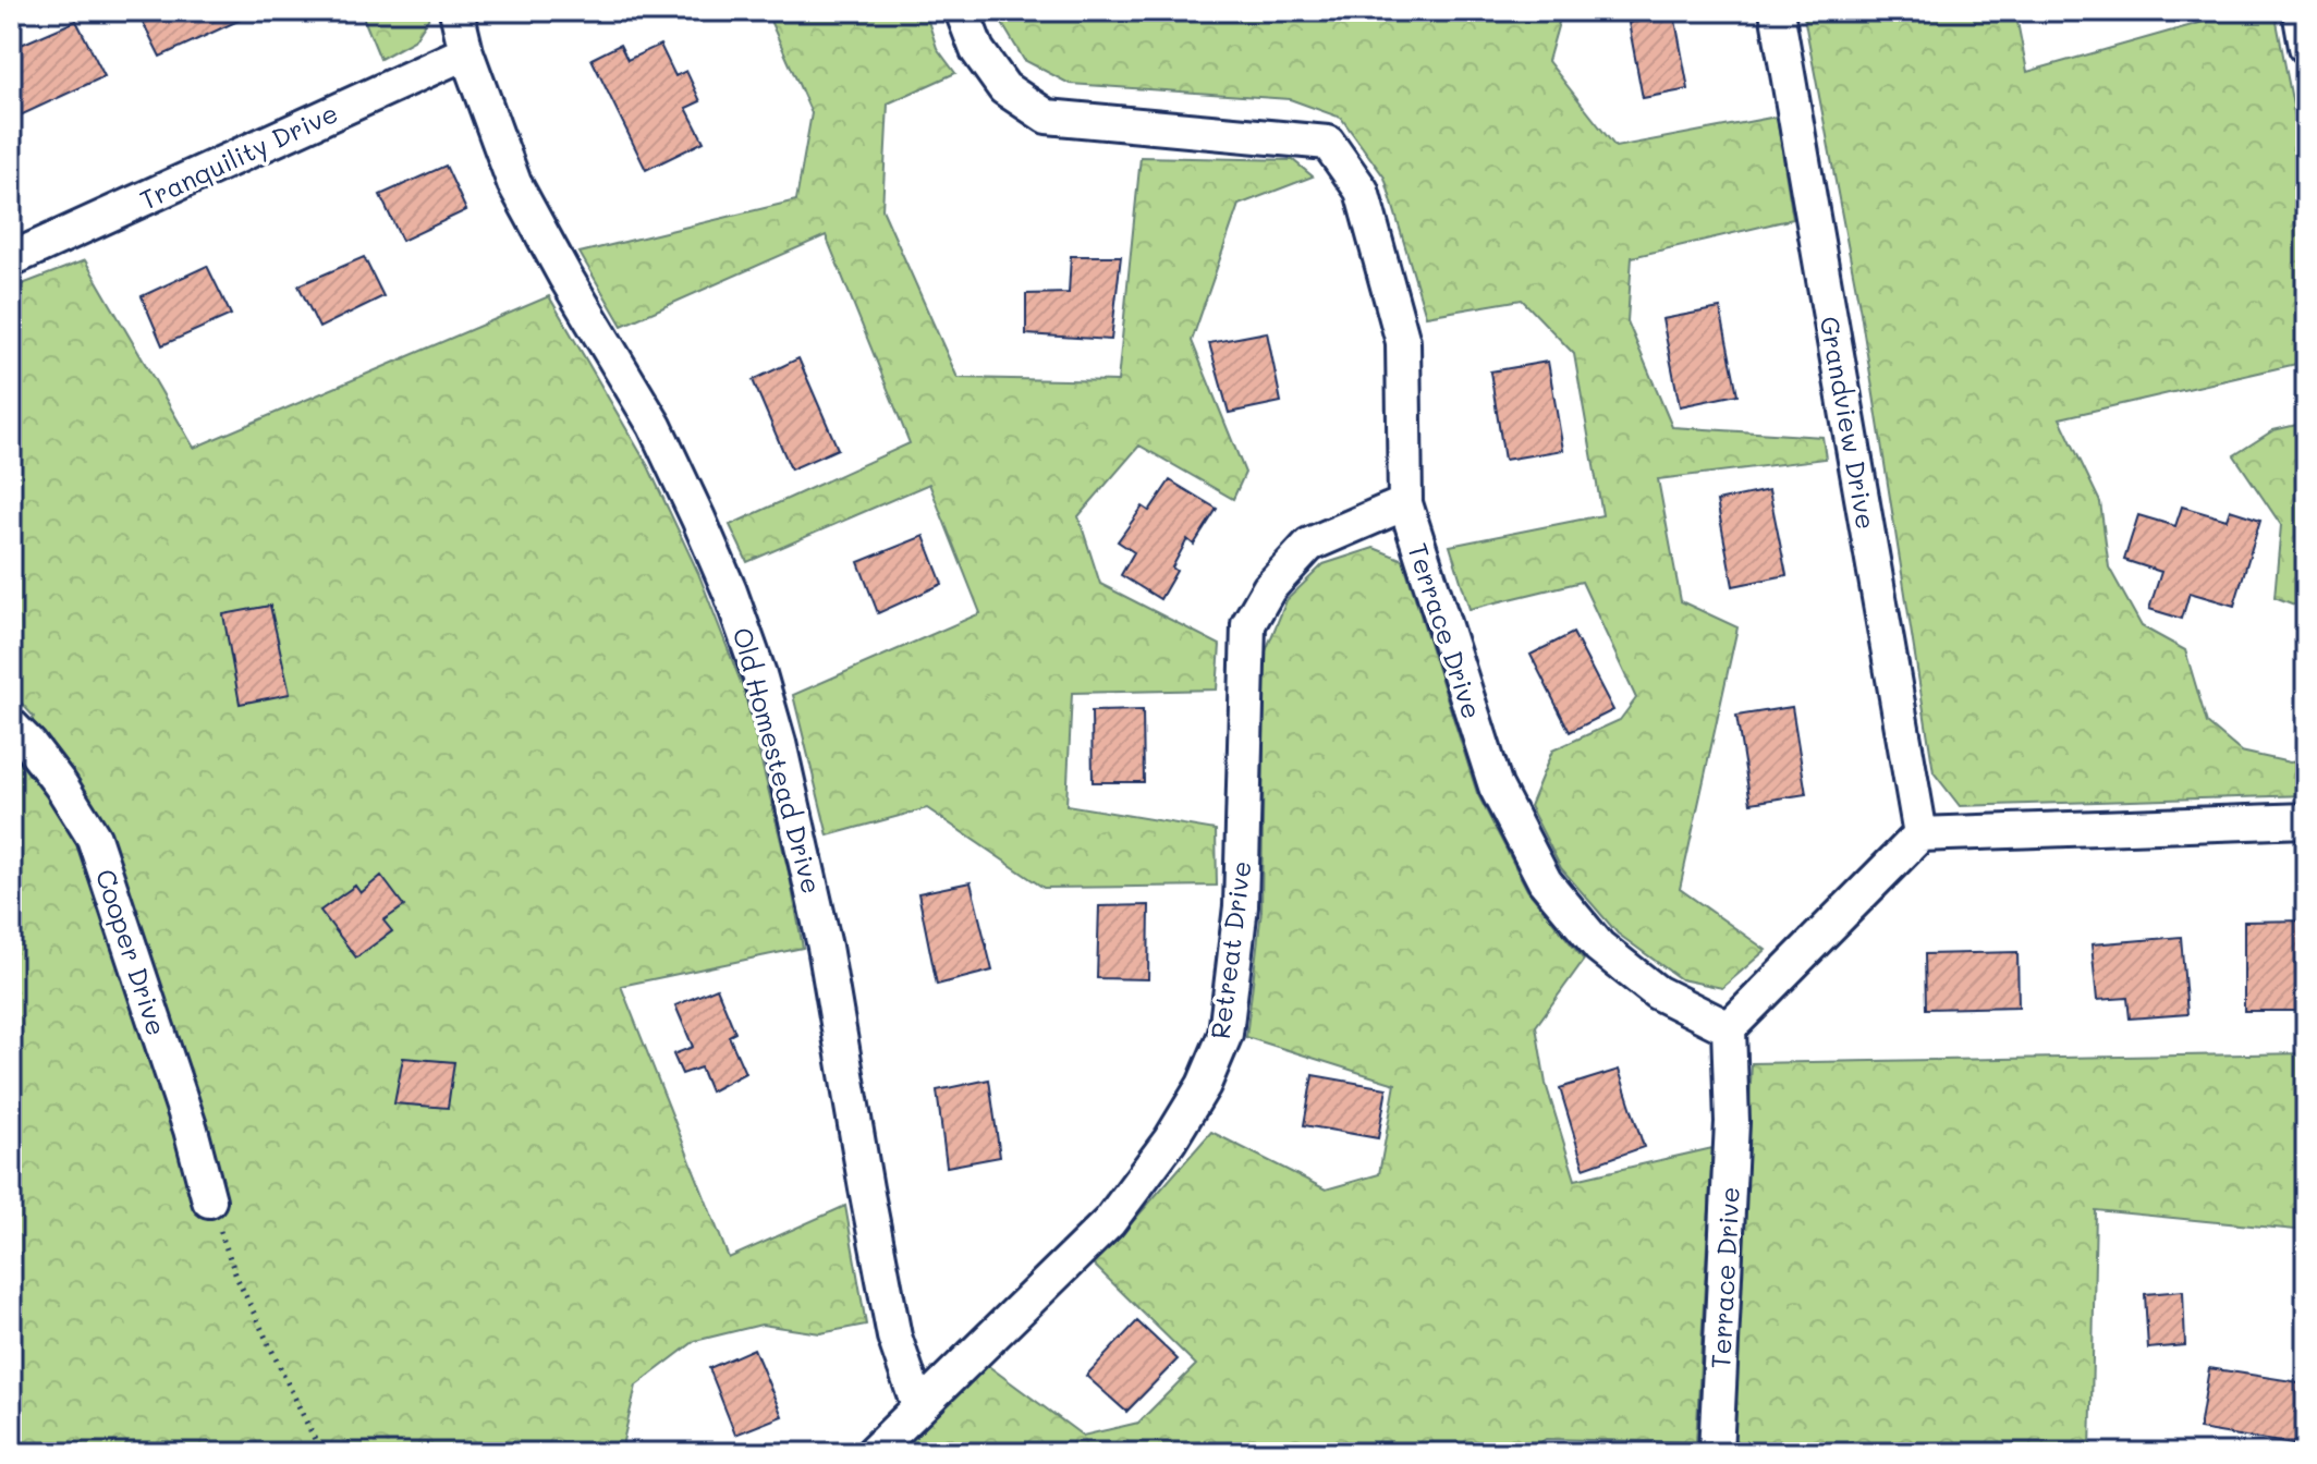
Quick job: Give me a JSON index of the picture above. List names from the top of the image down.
{
  "streets": {
    "street": [
      "Tranquility Drive",
      "Grandview Drive",
      "Terrace Drive",
      "Old Homestead Drive",
      "Retreat Drive",
      "Cooper Drive"
    ]
  },
  "crossings": [
    ["Tranquility Drive", "Old Homestead Drive"],
    ["Terrace Drive", "Retreat Drive"],
    ["Old Homestead Drive", "Retreat Drive"]
  ]
}
